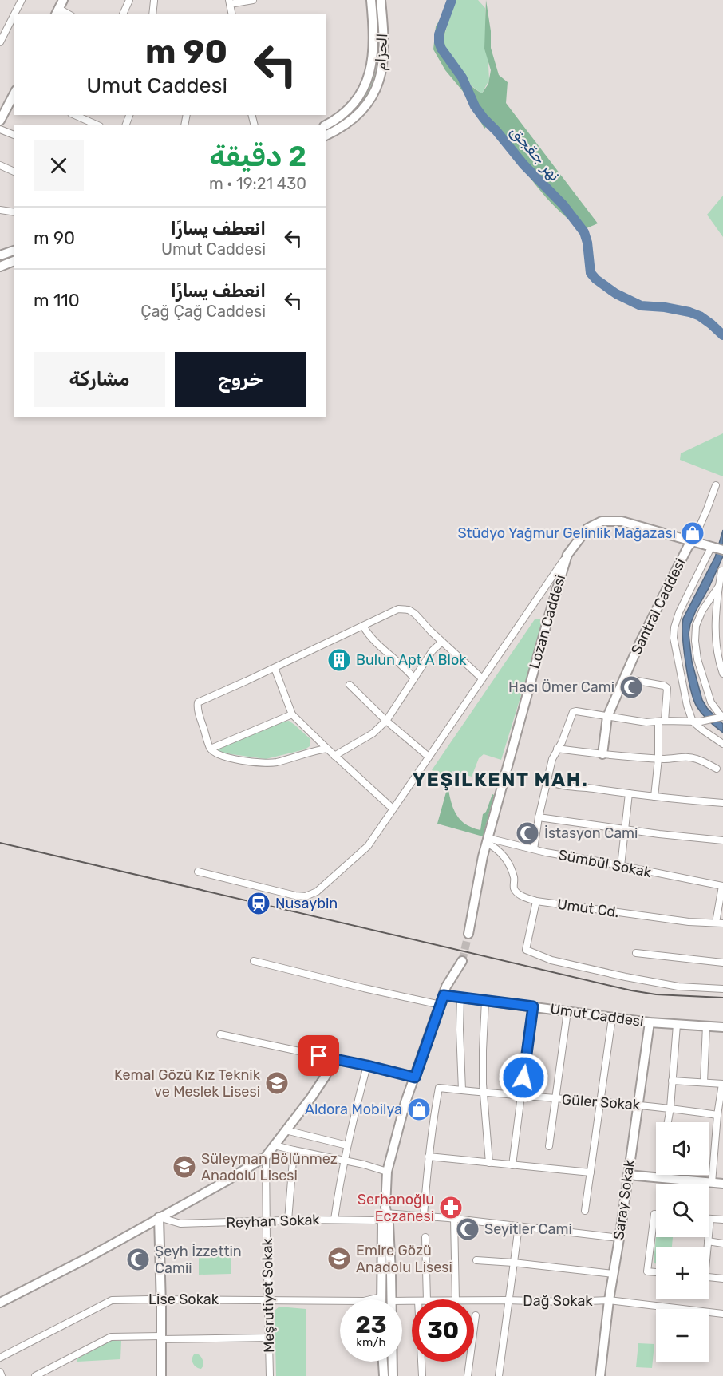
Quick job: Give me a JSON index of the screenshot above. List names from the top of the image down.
{
  "streets": {
    "street": [
      "الحزام",
      "Santral Caddesi",
      "Lozan Caddesi",
      "Sümbül Sokak",
      "Umut Cd.",
      "Umut Caddesi",
      "Güler Sokak",
      "Saray Sokak",
      "Reyhan Sokak",
      "Meşrutiyet Sokak",
      "Lise Sokak",
      "Dağ Sokak"
    ]
  },
  "crossings": [
    ["Santral Caddesi", "Lozan Caddesi"],
    ["Lozan Caddesi", "Sümbül Sokak"],
    ["Lozan Caddesi", "Umut Cd."],
    ["Sümbül Sokak", "Umut Cd."],
    ["Umut Caddesi", "Saray Sokak"],
    ["Güler Sokak", "Saray Sokak"],
    ["Saray Sokak", "Reyhan Sokak"],
    ["Saray Sokak", "Dağ Sokak"],
    ["Reyhan Sokak", "Meşrutiyet Sokak"],
    ["Meşrutiyet Sokak", "Lise Sokak"]
  ],
  "districts": ["YEŞILKENT MAH."],
  "water": ["نهر جقجق"],
  "places": {
    "shop": ["Stüdyo Yağmur Gelinlik Mağazası", "Aldora Mobilya"],
    "building": ["Bulun Apt A Blok"],
    "mosque": [
      "Hacı Ömer Cami",
      "İstasyon Cami",
      "Seyitler Cami",
      "Şeyh İzzettin Camii"
    ],
    "station": ["Nusaybin"],
    "school or university": ["Kemal Gözü Kız Teknik ve Meslek Lisesi", "Süleyman Bölünmez Anadolu Lisesi", "Emire Gözü Anadolu Lisesi"],
    "pharmacy": ["Serhanoğlu Eczanesi"]
  },
  "page": {
    "turn": ["90 m", "Umut Caddesi"],
    "heading": ["2 دقيقة", "430 m · 19:21"],
    "list": [
      {
        "name": "انعطف يسارًا",
        "note": "Umut Caddesi",
        "value": "90 m"
      },
      {
        "name": "انعطف يسارًا",
        "note": "Çağ Çağ Caddesi",
        "value": "110 m"
      }
    ],
    "buttons": ["خروج", "مشاركة"],
    "map_buttons": ["+", "−"],
    "speed": "23 km/h",
    "limit": "30"
  }
}
